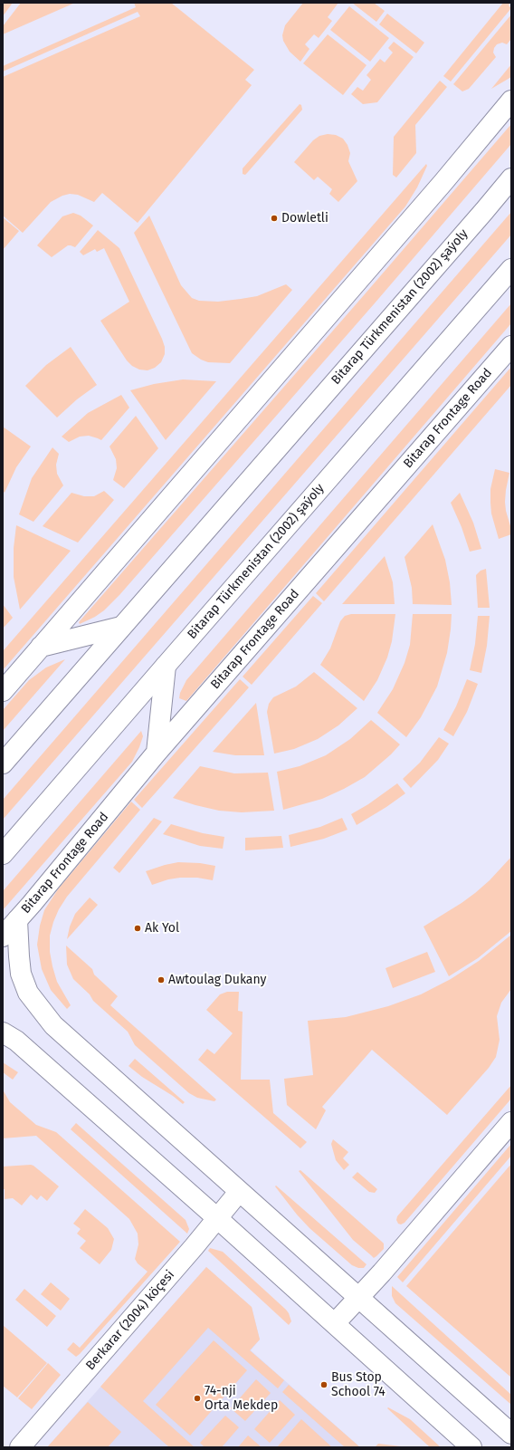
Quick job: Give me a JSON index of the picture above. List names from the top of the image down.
{
  "streets": {
    "street": ["Bitarap Türkmenistan (2002) şaýoly", "Bitarap Frontage Road", "Berkarar (2004) köçesi"]
  },
  "places": [
    "Dowletli",
    "Ak Yol",
    "Awtoulag Dukany",
    "Bus Stop School 74",
    "74-nji Orta Mekdep"
  ]
}
